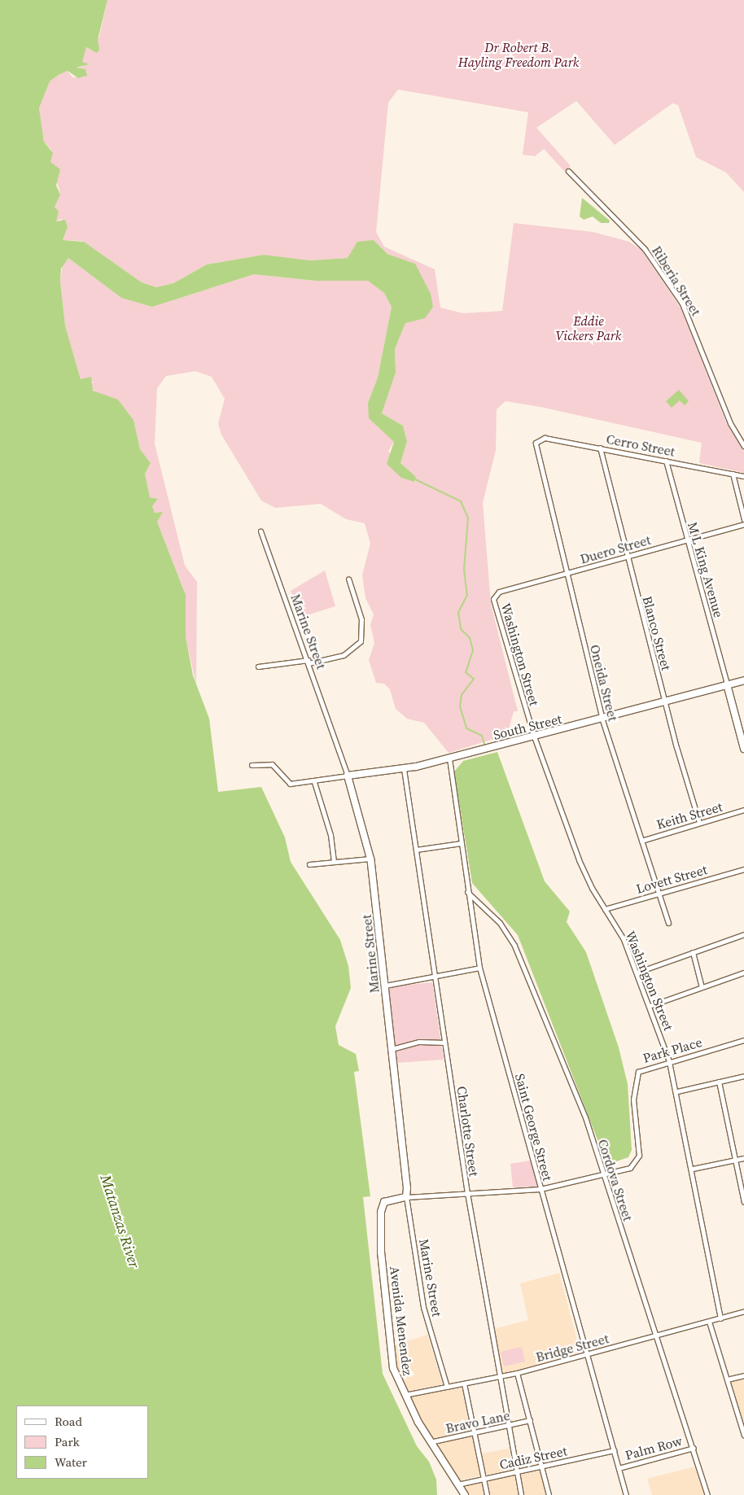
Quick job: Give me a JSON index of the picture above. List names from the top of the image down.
{
  "streets": {
    "street": [
      "Riberia Street",
      "Cerro Street",
      "Duero Street",
      "M L King Avenue",
      "Marine Street",
      "Blanco Street",
      "Washington Street",
      "Oneida Street",
      "South Street",
      "Keith Street",
      "Lovett Street",
      "Park Place",
      "Saint George Street",
      "Charlotte Street",
      "Cordova Street",
      "Avenida Menendez",
      "Bridge Street",
      "Bravo Lane",
      "Palm Row",
      "Cadiz Street"
    ]
  },
  "crossings": [
    ["Cerro Street", "M L King Avenue"],
    ["Cerro Street", "Blanco Street"],
    ["Cerro Street", "Oneida Street"],
    ["Duero Street", "M L King Avenue"],
    ["Duero Street", "Blanco Street"],
    ["Duero Street", "Washington Street"],
    ["Duero Street", "Oneida Street"],
    ["M L King Avenue", "South Street"],
    ["Marine Street", "South Street"],
    ["Marine Street", "Avenida Menendez"],
    ["Marine Street", "Bridge Street"],
    ["Blanco Street", "South Street"],
    ["Blanco Street", "Keith Street"],
    ["Washington Street", "South Street"],
    ["Washington Street", "Lovett Street"],
    ["Washington Street", "Park Place"],
    ["Washington Street", "Bridge Street"],
    ["Oneida Street", "South Street"],
    ["Oneida Street", "Keith Street"],
    ["Oneida Street", "Lovett Street"],
    ["South Street", "Saint George Street"],
    ["South Street", "Charlotte Street"],
    ["Park Place", "Cordova Street"],
    ["Saint George Street", "Cordova Street"],
    ["Saint George Street", "Bridge Street"],
    ["Saint George Street", "Palm Row"],
    ["Saint George Street", "Cadiz Street"],
    ["Charlotte Street", "Bridge Street"],
    ["Charlotte Street", "Bravo Lane"],
    ["Charlotte Street", "Cadiz Street"],
    ["Cordova Street", "Bridge Street"],
    ["Cordova Street", "Palm Row"],
    ["Avenida Menendez", "Bridge Street"],
    ["Avenida Menendez", "Bravo Lane"],
    ["Avenida Menendez", "Cadiz Street"]
  ],
  "water": ["Matanzas River"],
  "parks": ["Dr Robert B. Hayling Freedom Park", "Eddie Vickers Park"],
  "legend": ["Road", "Park", "Water"]
}
